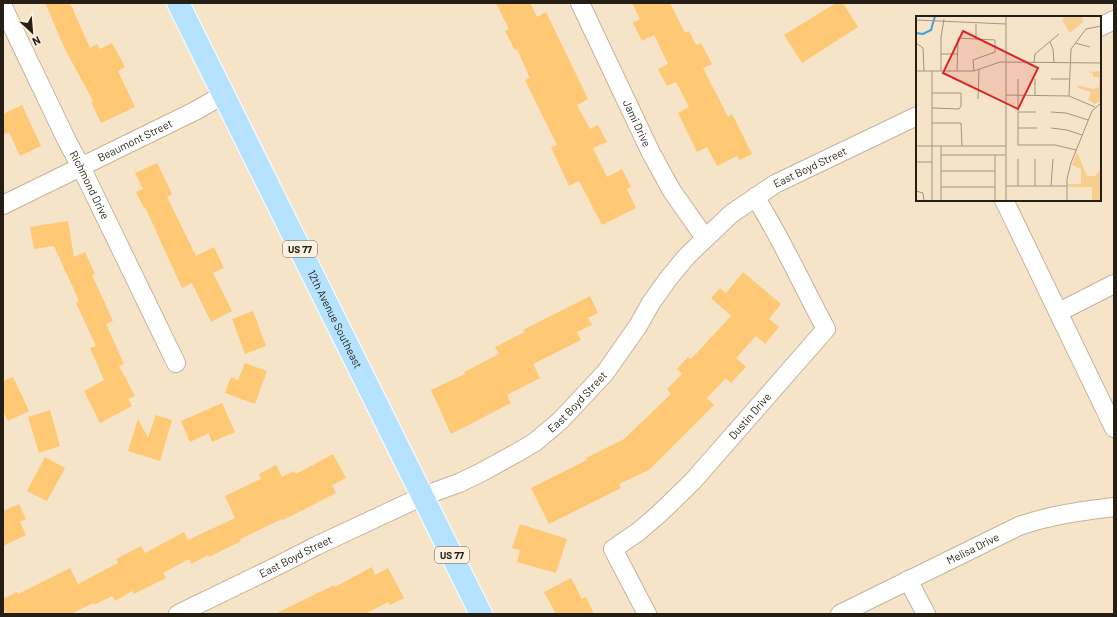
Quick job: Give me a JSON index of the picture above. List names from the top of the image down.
{
  "streets": {
    "main road": ["US 77", "12th Avenue Southeast"],
    "street": [
      "Jami Drive",
      "Beaumont Street",
      "East Boyd Street",
      "Richmond Drive",
      "Dustin Drive",
      "Melisa Drive"
    ]
  },
  "crossings": [
    ["Jami Drive", "East Boyd Street"],
    ["Beaumont Street", "Richmond Drive"],
    ["Beaumont Street", "12th Avenue Southeast"],
    ["East Boyd Street", "12th Avenue Southeast"],
    ["East Boyd Street", "Dustin Drive"]
  ],
  "north": "bottom right"
}
